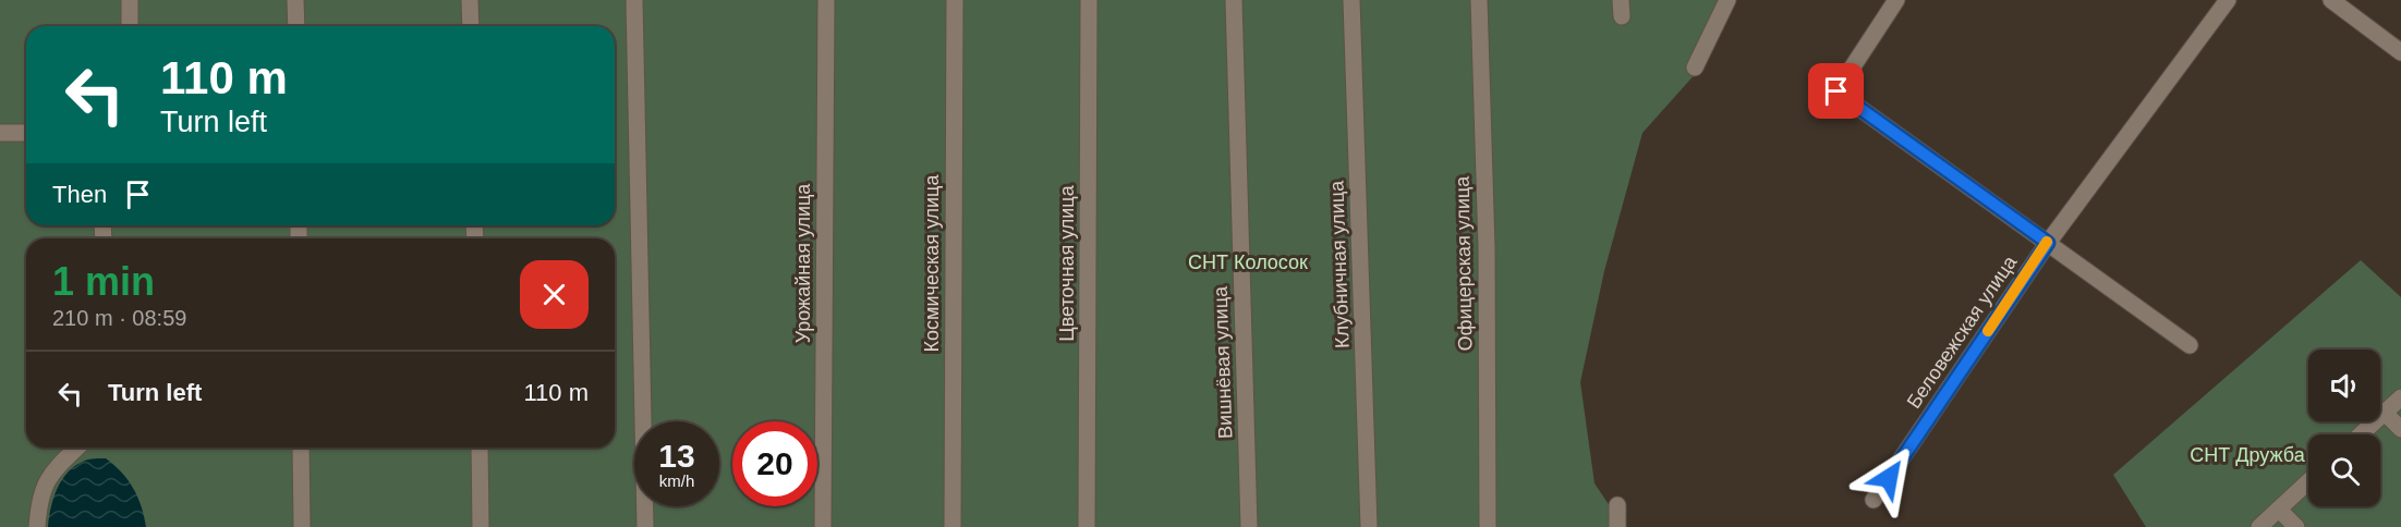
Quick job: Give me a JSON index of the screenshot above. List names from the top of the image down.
{
  "streets": {
    "street": [
      "Урожайная улица",
      "Космическая улица",
      "Цветочная улица",
      "Офицерская улица",
      "Клубничная улица",
      "Беловежская улица",
      "Вишнёвая улица"
    ]
  },
  "parks": ["СНТ Колосок", "СНТ Дружба"],
  "page": {
    "turn": ["110 m", "Turn left"],
    "then": "Then",
    "heading": ["1 min", "210 m · 08:59"],
    "list": [
      {
        "name": "Turn left",
        "value": "110 m"
      }
    ],
    "speed": "13 km/h",
    "limit": "20"
  }
}
